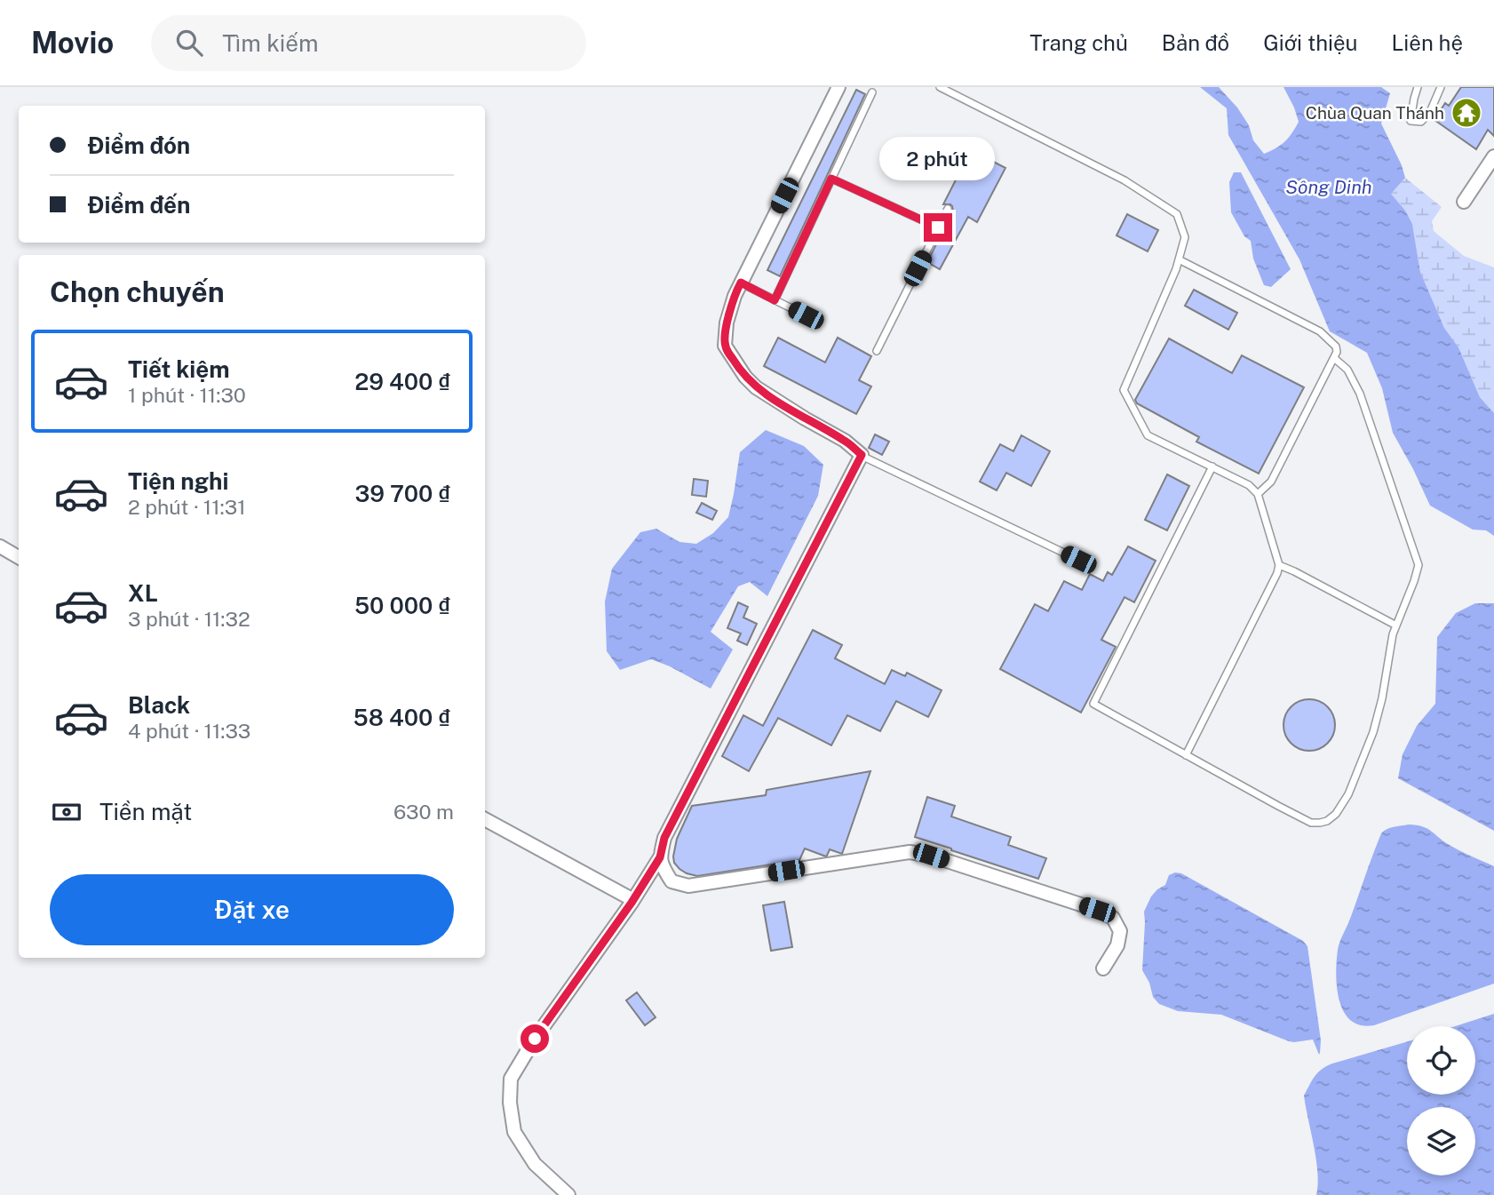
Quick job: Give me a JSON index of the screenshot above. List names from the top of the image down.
{
  "water": ["Sông Dinh"],
  "places": {
    "temple": ["Chùa Quan Thánh"]
  },
  "page": {
    "header": "Movio",
    "search": "Tìm kiếm",
    "nav": [
      "Trang chủ",
      "Bản đồ",
      "Giới thiệu",
      "Liên hệ"
    ],
    "banner": ["Điểm đón", "Điểm đến"],
    "bubble": "2 phút",
    "heading": "Chọn chuyến",
    "list": [
      {
        "name": "Tiết kiệm",
        "note": "1 phút · 11:30",
        "value": "29 400 ₫"
      },
      {
        "name": "Tiện nghi",
        "note": "2 phút · 11:31",
        "value": "39 700 ₫"
      },
      {
        "name": "XL",
        "note": "3 phút · 11:32",
        "value": "50 000 ₫"
      },
      {
        "name": "Black",
        "note": "4 phút · 11:33",
        "value": "58 400 ₫"
      }
    ],
    "pay": ["Tiền mặt", "630 m"],
    "buttons": "Đặt xe"
  }
}
